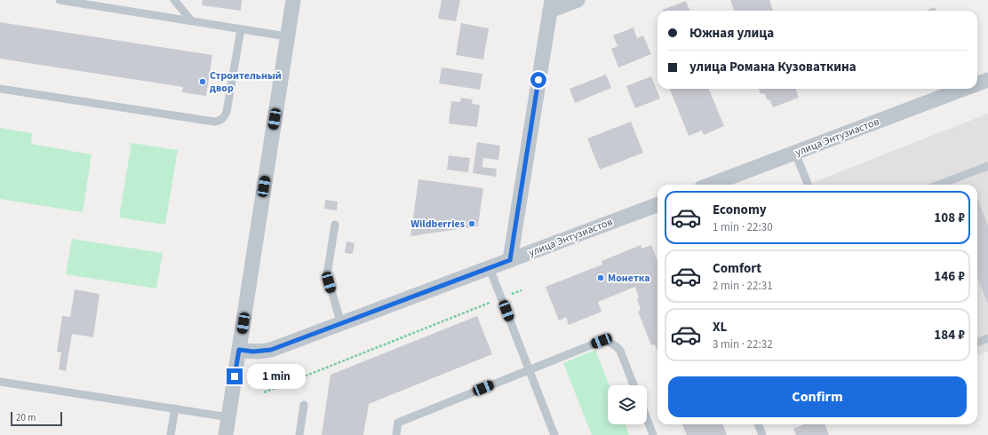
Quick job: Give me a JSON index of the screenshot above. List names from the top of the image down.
{
  "streets": {
    "street": ["улица Энтузиастов"]
  },
  "places": ["Строительный двор", "Wildberries", "Монетка"],
  "scale_bar": "20 m",
  "page": {
    "banner": ["Южная улица", "улица Романа Кузоваткина"],
    "list": [
      {
        "name": "Economy",
        "note": "1 min · 22:30",
        "value": "108 ₽"
      },
      {
        "name": "Comfort",
        "note": "2 min · 22:31",
        "value": "146 ₽"
      },
      {
        "name": "XL",
        "note": "3 min · 22:32",
        "value": "184 ₽"
      }
    ],
    "bubble": "1 min",
    "buttons": "Confirm",
    "scale": "20 m"
  }
}
